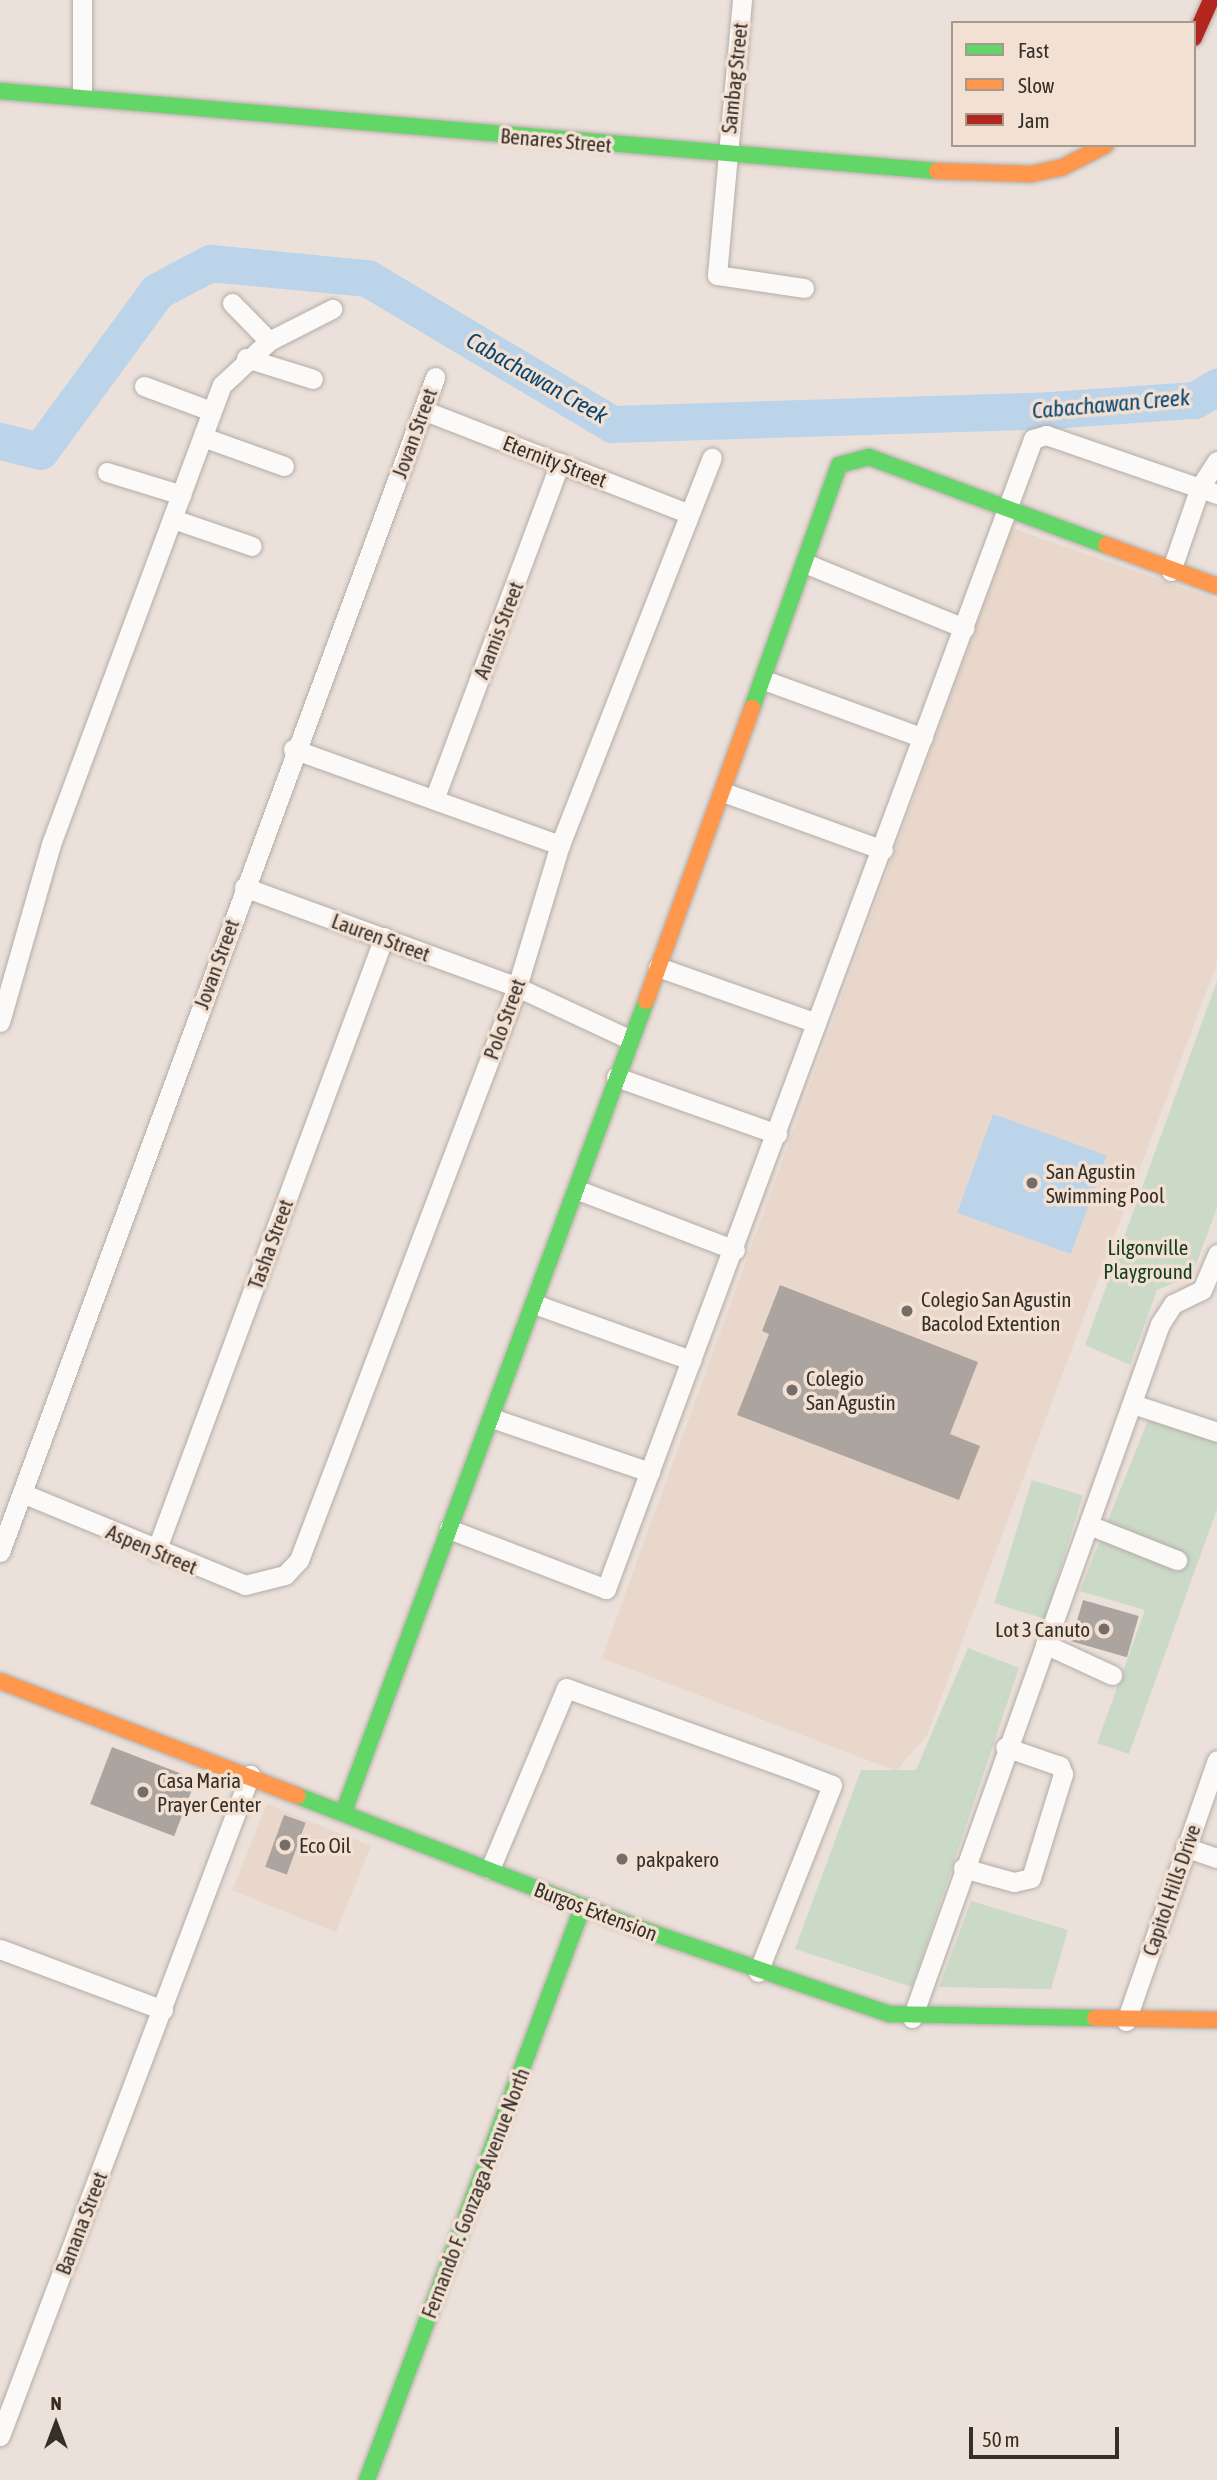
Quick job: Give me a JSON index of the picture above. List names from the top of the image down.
{
  "streets": {
    "street": [
      "Sambag Street",
      "Benares Street",
      "Jovan Street",
      "Eternity Street",
      "Aramis Street",
      "Lauren Street",
      "Polo Street",
      "Tasha Street",
      "Aspen Street",
      "Capitol Hills Drive",
      "Burgos Extension",
      "Fernando F. Gonzaga Avenue North",
      "Banana Street"
    ]
  },
  "crossings": [
    ["Sambag Street", "Benares Street"],
    ["Jovan Street", "Eternity Street"],
    ["Jovan Street", "Lauren Street"],
    ["Jovan Street", "Aspen Street"],
    ["Eternity Street", "Aramis Street"],
    ["Eternity Street", "Polo Street"],
    ["Lauren Street", "Polo Street"],
    ["Lauren Street", "Tasha Street"],
    ["Polo Street", "Aspen Street"],
    ["Tasha Street", "Aspen Street"],
    ["Capitol Hills Drive", "Burgos Extension"],
    ["Burgos Extension", "Fernando F. Gonzaga Avenue North"],
    ["Burgos Extension", "Banana Street"]
  ],
  "water": ["Cabachawan Creek"],
  "parks": ["Lilgonville Playground"],
  "places": [
    "San Agustin Swimming Pool",
    "Colegio San Agustin Bacolod Extention",
    "Colegio San Agustin",
    "Lot 3 Canuto",
    "Casa Maria Prayer Center",
    "Eco Oil",
    "pakpakero"
  ],
  "legend": ["Fast", "Slow", "Jam"],
  "scale_bar": "50 m",
  "north": "top"
}
